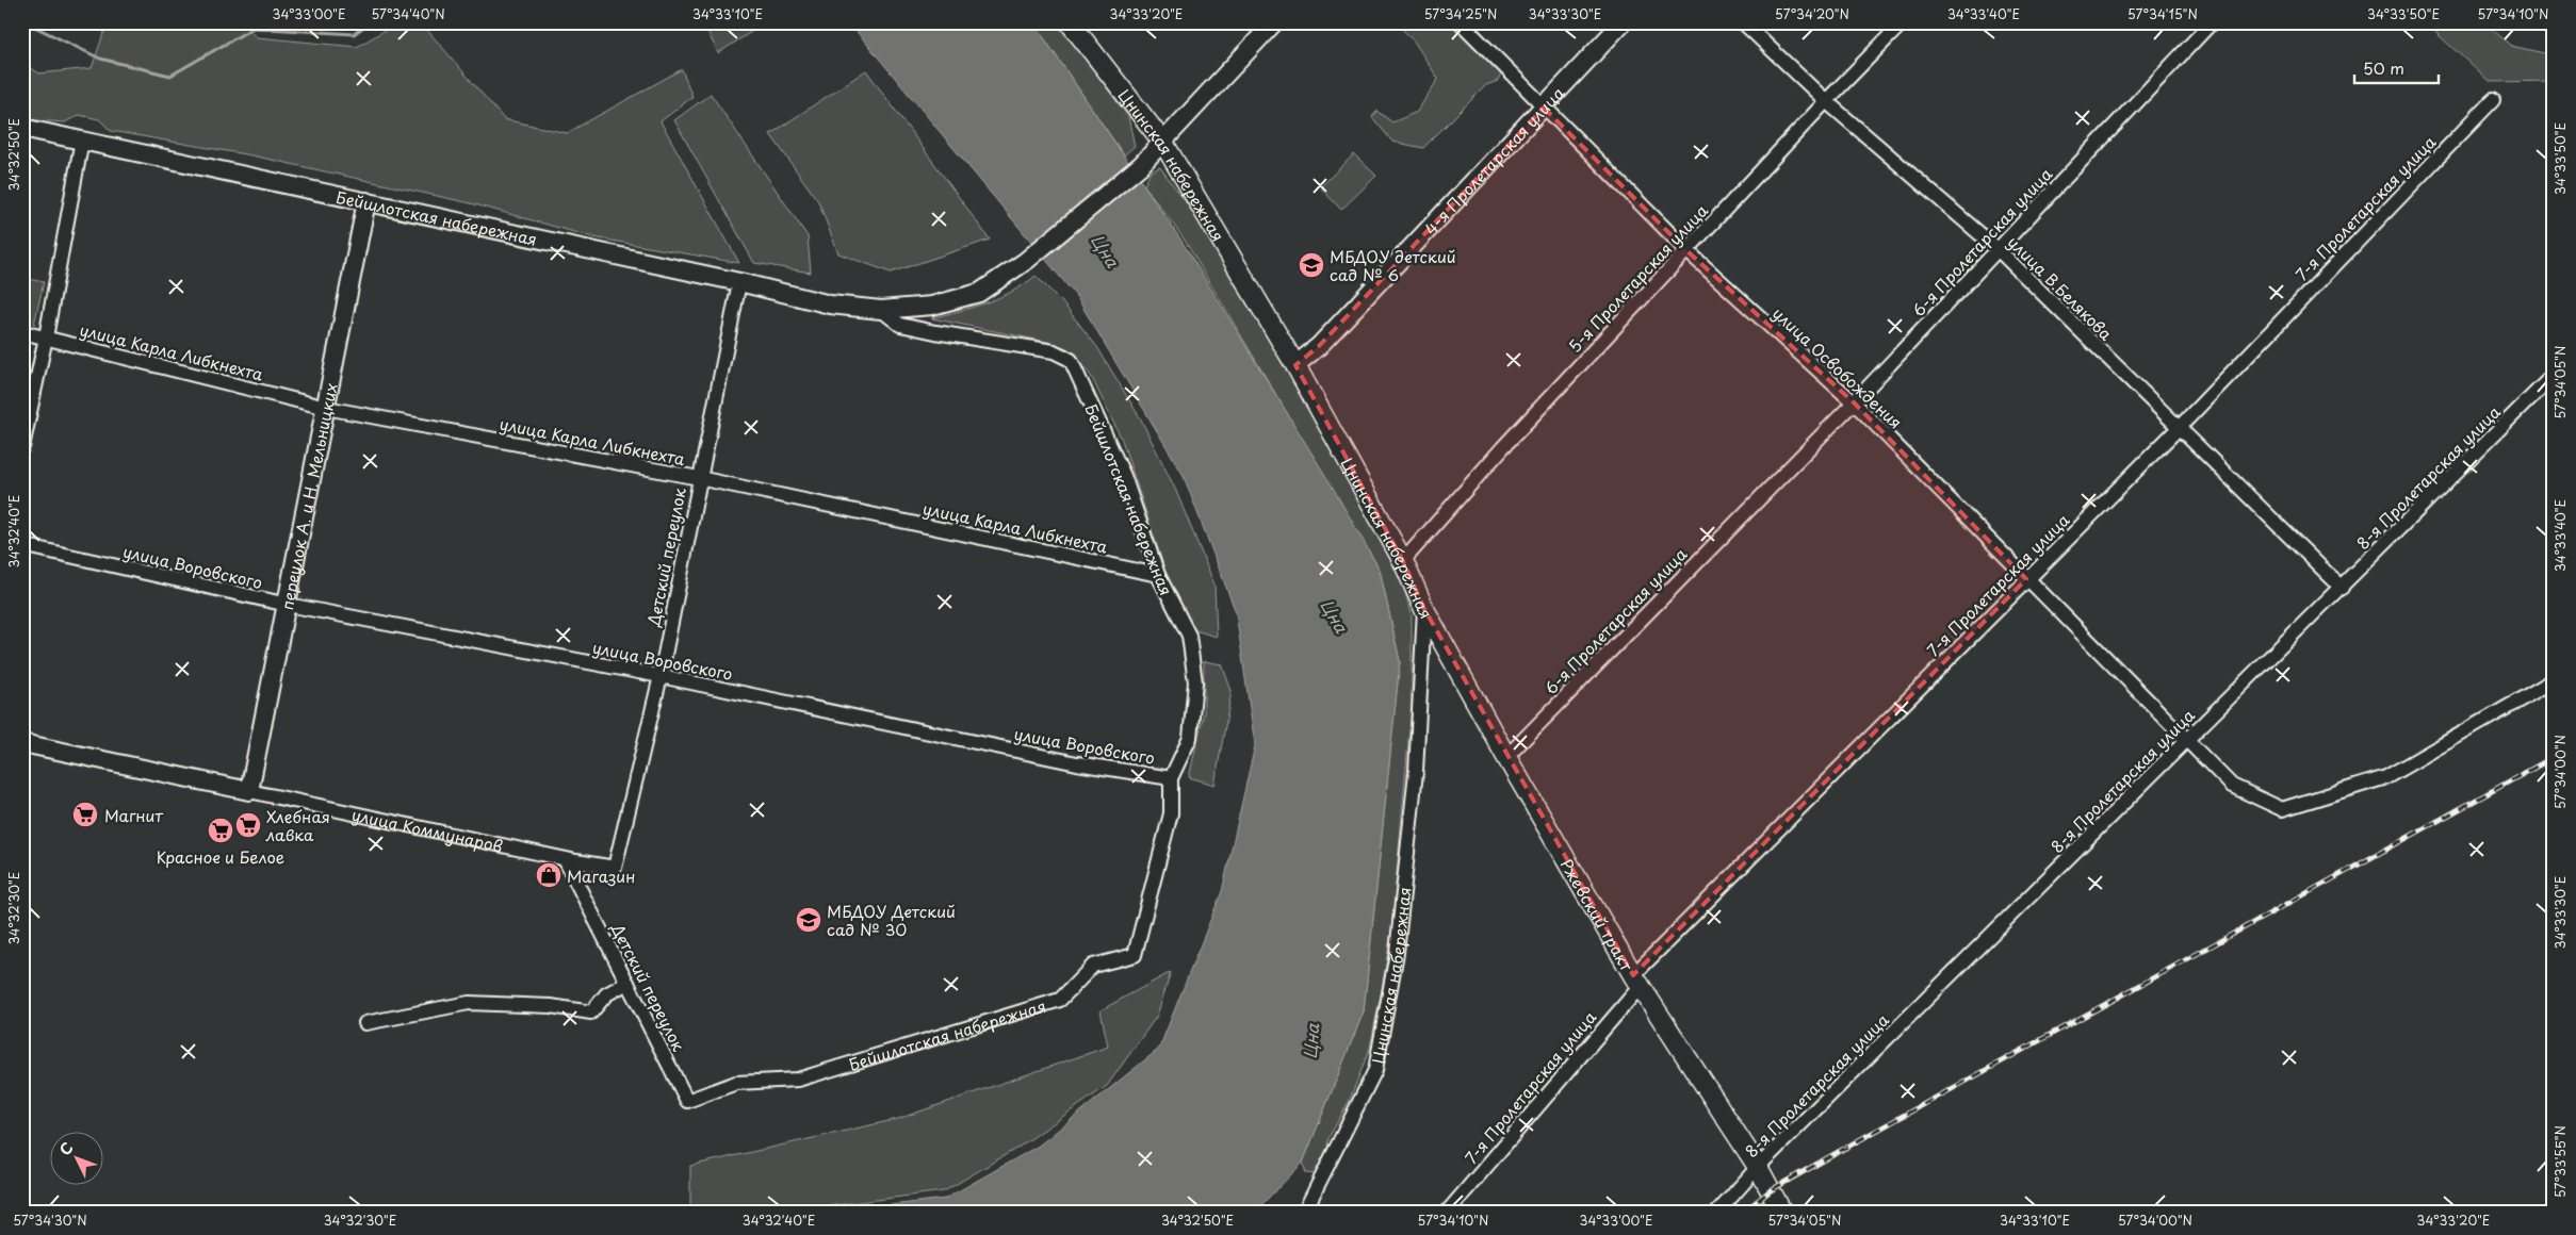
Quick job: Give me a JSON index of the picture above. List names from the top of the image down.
{
  "streets": {
    "main road": ["Цнинская набережная", "Ржевский тракт"],
    "street": [
      "4-я Пролетарская улица",
      "7-я Пролетарская улица",
      "Бейшлотская набережная",
      "6-я Пролетарская улица",
      "5-я Пролетарская улица",
      "улица В.Белякова",
      "улица Карла Либкнехта",
      "улица Освобождения",
      "8-я Пролетарская улица",
      "переулок А. и Н. Мельницких",
      "Детский переулок",
      "улица Воровского",
      "улица Коммунаров"
    ]
  },
  "crossings": [
    ["4-я Пролетарская улица", "Цнинская набережная"],
    ["4-я Пролетарская улица", "улица Освобождения"],
    ["Цнинская набережная", "Бейшлотская набережная"],
    ["Цнинская набережная", "5-я Пролетарская улица"],
    ["Цнинская набережная", "Ржевский тракт"],
    ["7-я Пролетарская улица", "улица В.Белякова"],
    ["7-я Пролетарская улица", "улица Освобождения"],
    ["7-я Пролетарская улица", "Ржевский тракт"],
    ["Бейшлотская набережная", "улица Карла Либкнехта"],
    ["Бейшлотская набережная", "переулок А. и Н. Мельницких"],
    ["Бейшлотская набережная", "Детский переулок"],
    ["Бейшлотская набережная", "улица Воровского"],
    ["6-я Пролетарская улица", "улица В.Белякова"],
    ["6-я Пролетарская улица", "улица Освобождения"],
    ["6-я Пролетарская улица", "Ржевский тракт"],
    ["5-я Пролетарская улица", "улица В.Белякова"],
    ["5-я Пролетарская улица", "улица Освобождения"],
    ["улица В.Белякова", "8-я Пролетарская улица"],
    ["улица Карла Либкнехта", "переулок А. и Н. Мельницких"],
    ["улица Карла Либкнехта", "Детский переулок"],
    ["улица Освобождения", "8-я Пролетарская улица"],
    ["8-я Пролетарская улица", "Ржевский тракт"],
    ["переулок А. и Н. Мельницких", "улица Воровского"],
    ["переулок А. и Н. Мельницких", "улица Коммунаров"],
    ["Детский переулок", "улица Воровского"],
    ["Детский переулок", "улица Коммунаров"]
  ],
  "water": ["Цна"],
  "places": {
    "school or university": ["МБДОУ детский сад № 6", "МБДОУ Детский сад № 30"],
    "supermarket": ["Магнит", "Хлебная лавка", "Красное и Белое"],
    "shop": ["Магазин"]
  },
  "scale_bar": "50 m",
  "north": "top left",
  "coordinates": [
    "34°33'00\"E",
    "57°34'40\"N",
    "34°33'10\"E",
    "34°33'20\"E",
    "57°34'25\"N",
    "34°33'30\"E",
    "57°34'20\"N",
    "34°33'40\"E",
    "57°34'15\"N",
    "34°33'50\"E",
    "57°34'10\"N",
    "34°32'50\"E",
    "57°34'05\"N",
    "34°32'40\"E",
    "57°34'00\"N",
    "34°32'30\"E",
    "57°33'55\"N",
    "57°34'30\"N"
  ]
}
